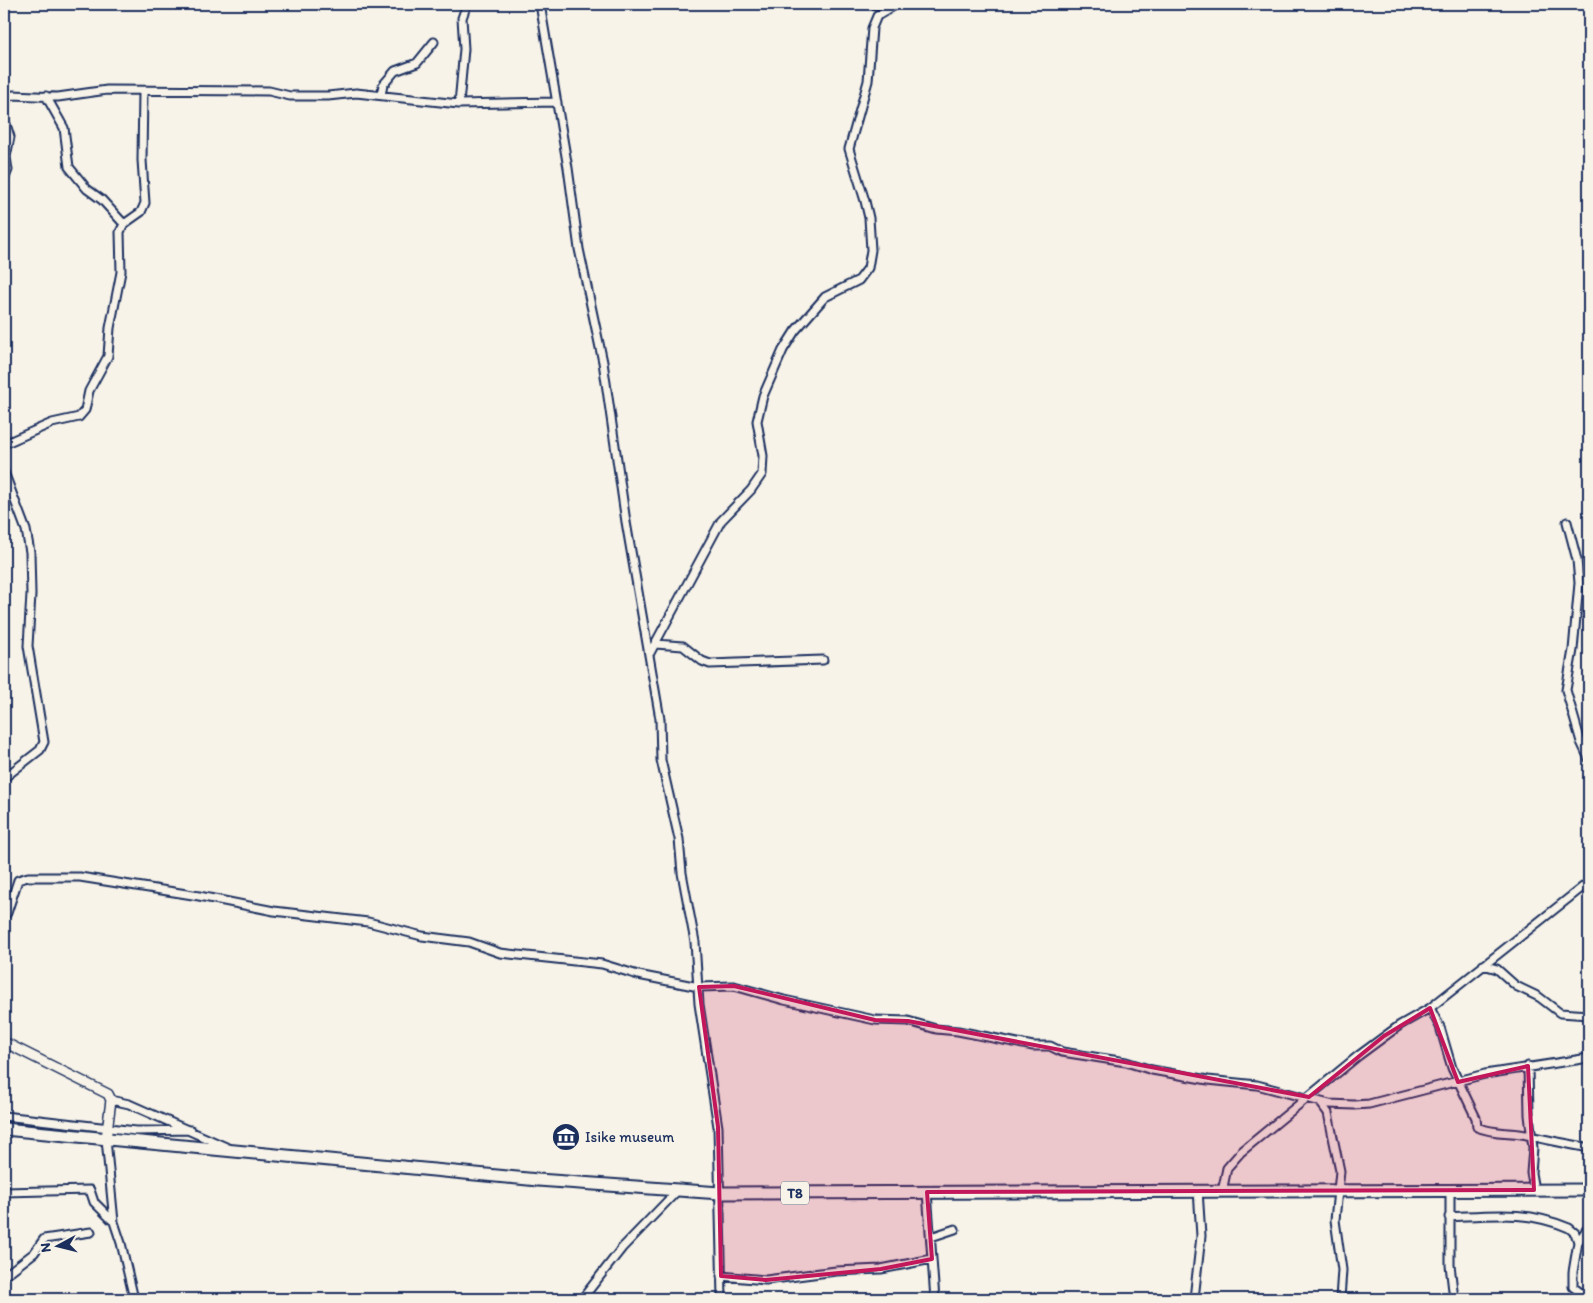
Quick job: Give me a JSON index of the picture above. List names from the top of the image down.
{
  "streets": {
    "highway": ["T8"]
  },
  "places": {
    "museum": ["Isike museum"]
  },
  "north": "left"
}
